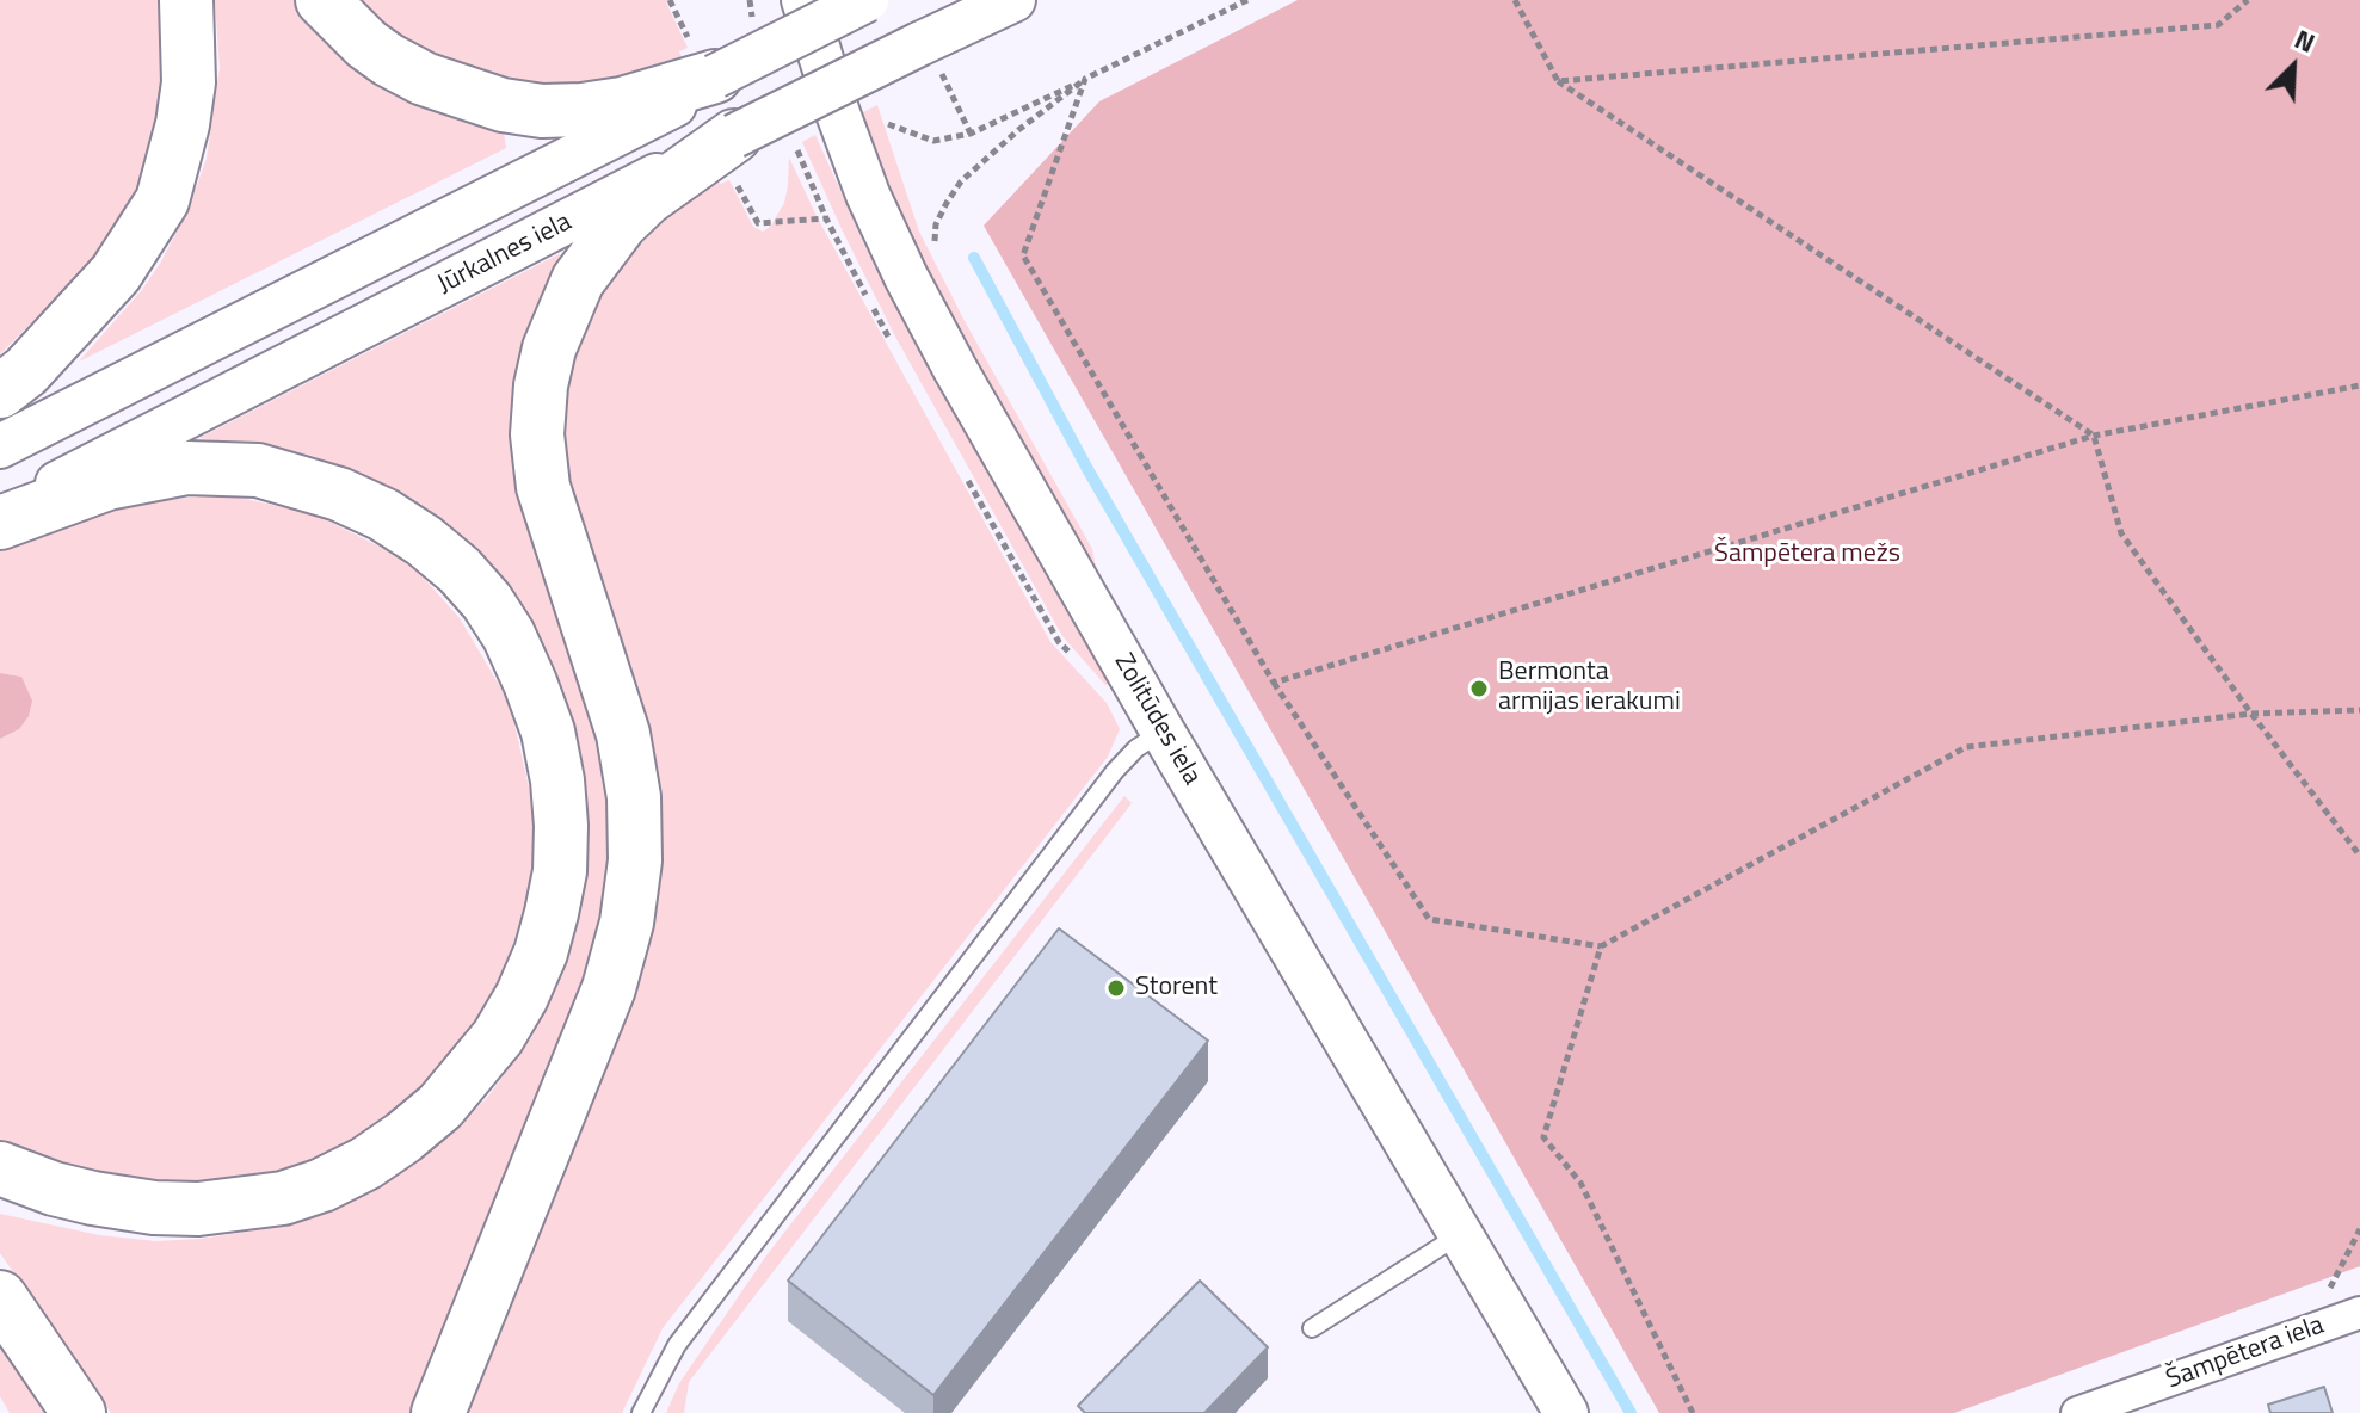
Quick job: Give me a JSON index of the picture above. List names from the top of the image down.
{
  "streets": {
    "street": ["Jūrkalnes iela", "Zolitūdes iela", "Šampētera iela"]
  },
  "parks": ["Šampētera mežs"],
  "places": ["Bermonta armijas ierakumi", "Storent"],
  "north": "top right"
}
